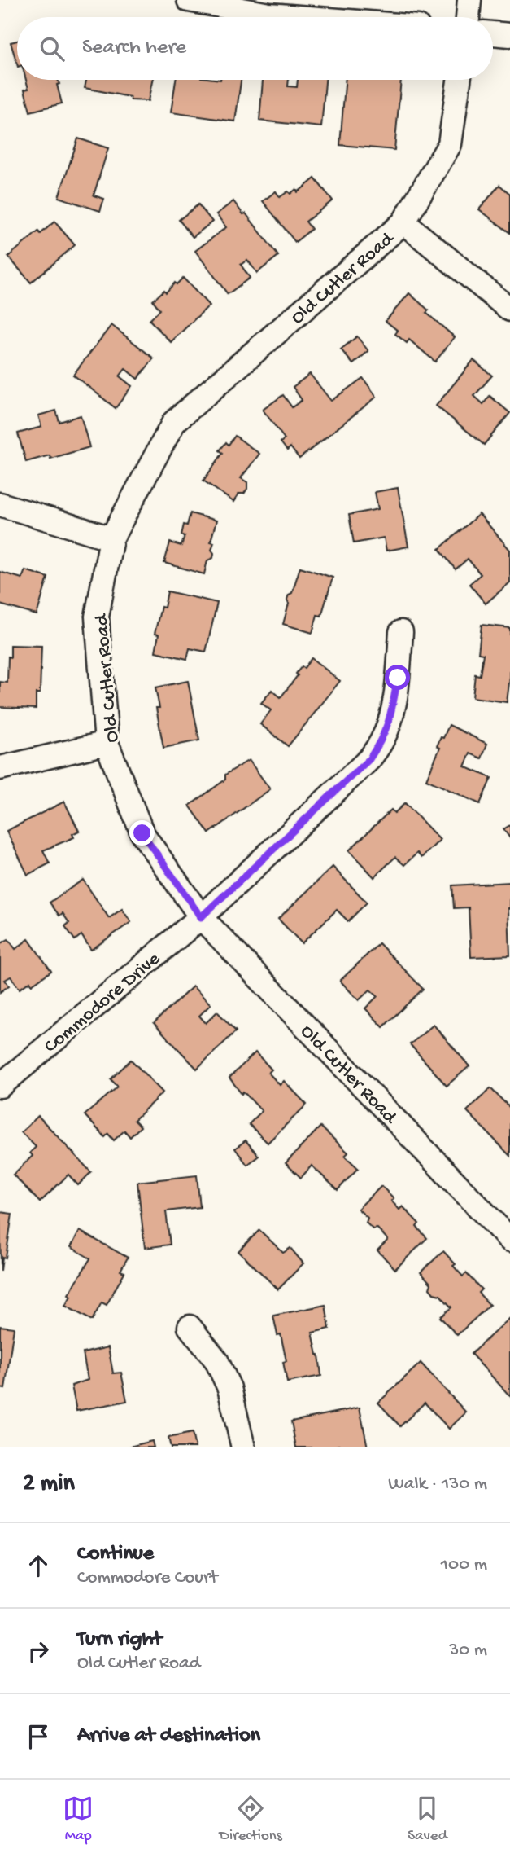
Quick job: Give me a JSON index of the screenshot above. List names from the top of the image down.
{
  "streets": {
    "street": ["Old Cutler Road", "Commodore Drive"]
  },
  "crossings": [
    ["Old Cutler Road", "Commodore Drive"]
  ],
  "page": {
    "search": "Search here",
    "heading": ["2 min", "Walk · 130 m"],
    "list": [
      ["Continue", "Commodore Court", "100 m"],
      ["Turn right", "Old Cutler Road", "30 m"],
      "Arrive at destination"
    ],
    "nav": ["Map", "Directions", "Saved"]
  }
}
